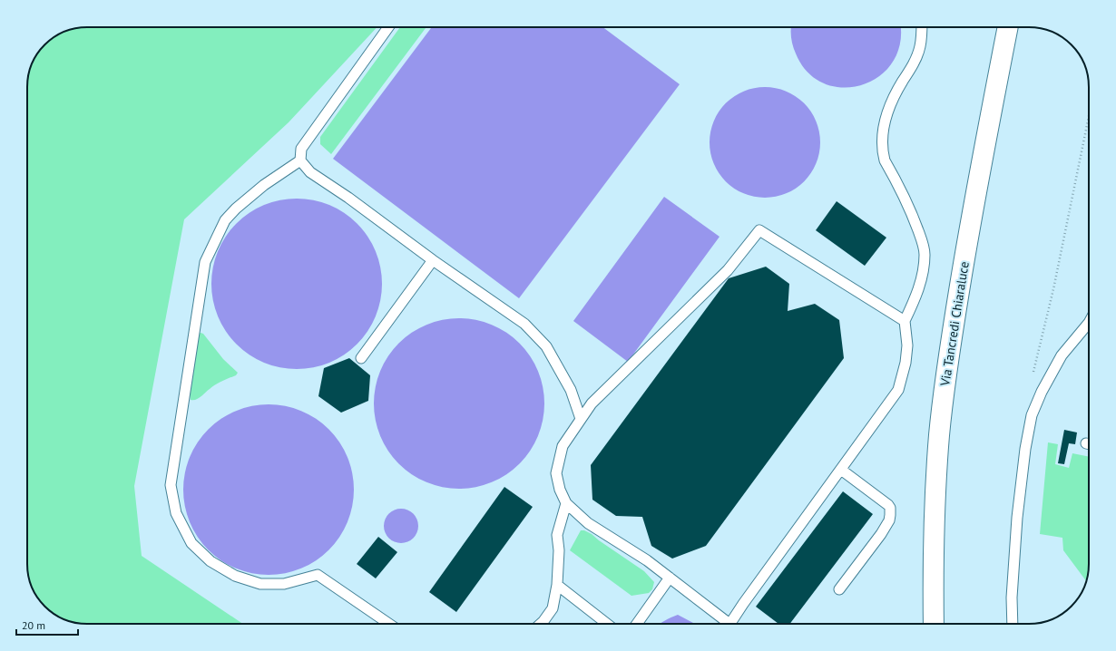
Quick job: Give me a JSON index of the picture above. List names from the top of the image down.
{
  "streets": {
    "street": ["Via Tancredi Chiaraluce"]
  },
  "scale_bar": "20 m"
}
